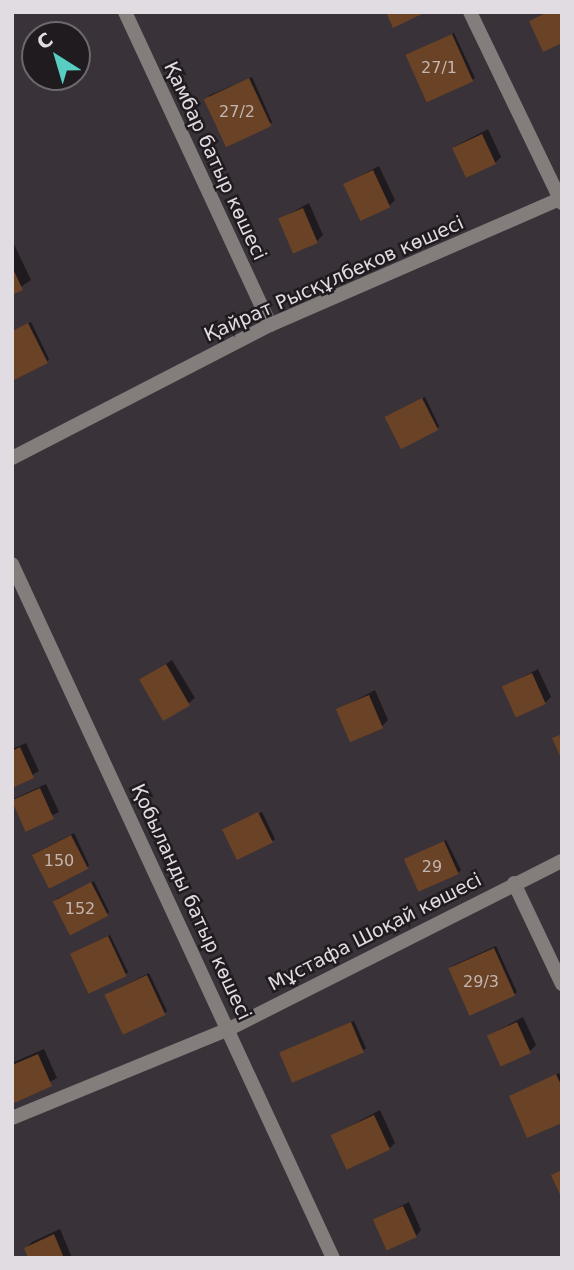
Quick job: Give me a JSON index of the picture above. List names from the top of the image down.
{
  "streets": {
    "street": [
      "Қамбар батыр көшесі",
      "Қайрат Рысқұлбеков көшесі",
      "Қобыланды батыр көшесі",
      "Мұстафа Шоқай көшесі"
    ]
  },
  "crossings": [
    ["Қамбар батыр көшесі", "Қайрат Рысқұлбеков көшесі"],
    ["Қобыланды батыр көшесі", "Мұстафа Шоқай көшесі"]
  ],
  "house_numbers": [
    "27/1",
    "27/2",
    "150",
    "29",
    "152",
    "29/3"
  ],
  "north": "top left"
}
